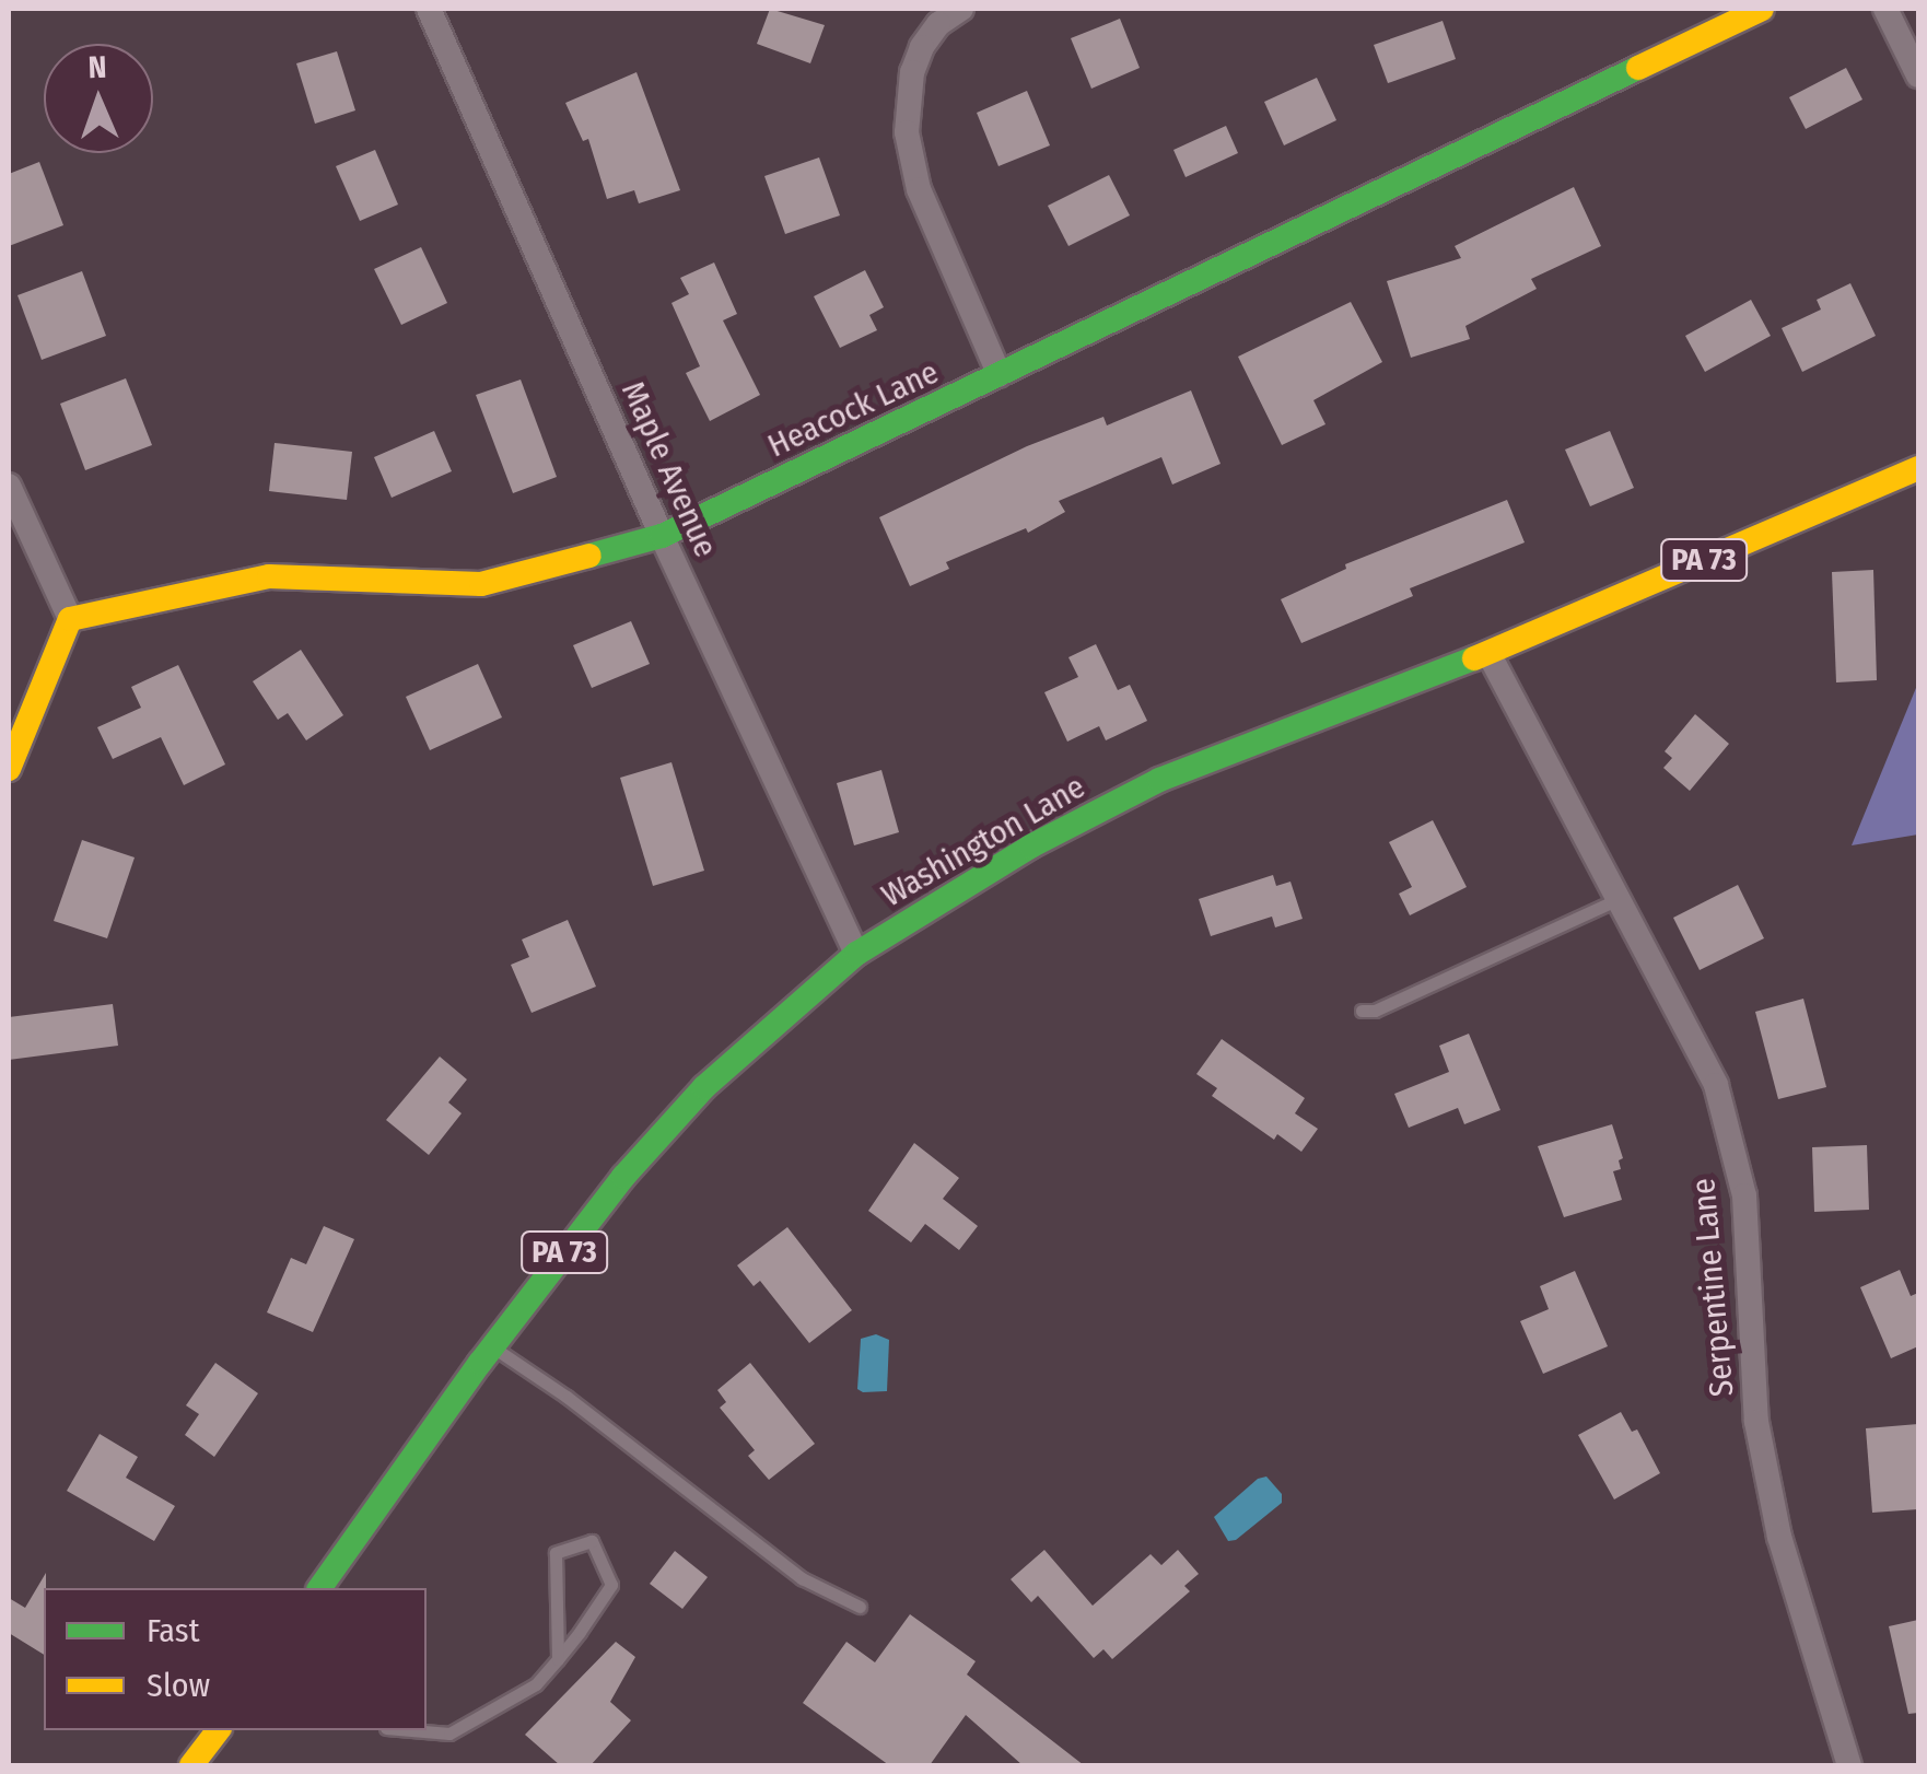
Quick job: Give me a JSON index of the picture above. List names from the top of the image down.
{
  "streets": {
    "main road": ["Heacock Lane", "PA 73", "Washington Lane"],
    "street": ["Maple Avenue", "Serpentine Lane"]
  },
  "crossings": [
    ["Heacock Lane", "Maple Avenue"],
    ["Maple Avenue", "Washington Lane"],
    ["Washington Lane", "Serpentine Lane"]
  ],
  "legend": ["Fast", "Slow"],
  "north": "top"
}
